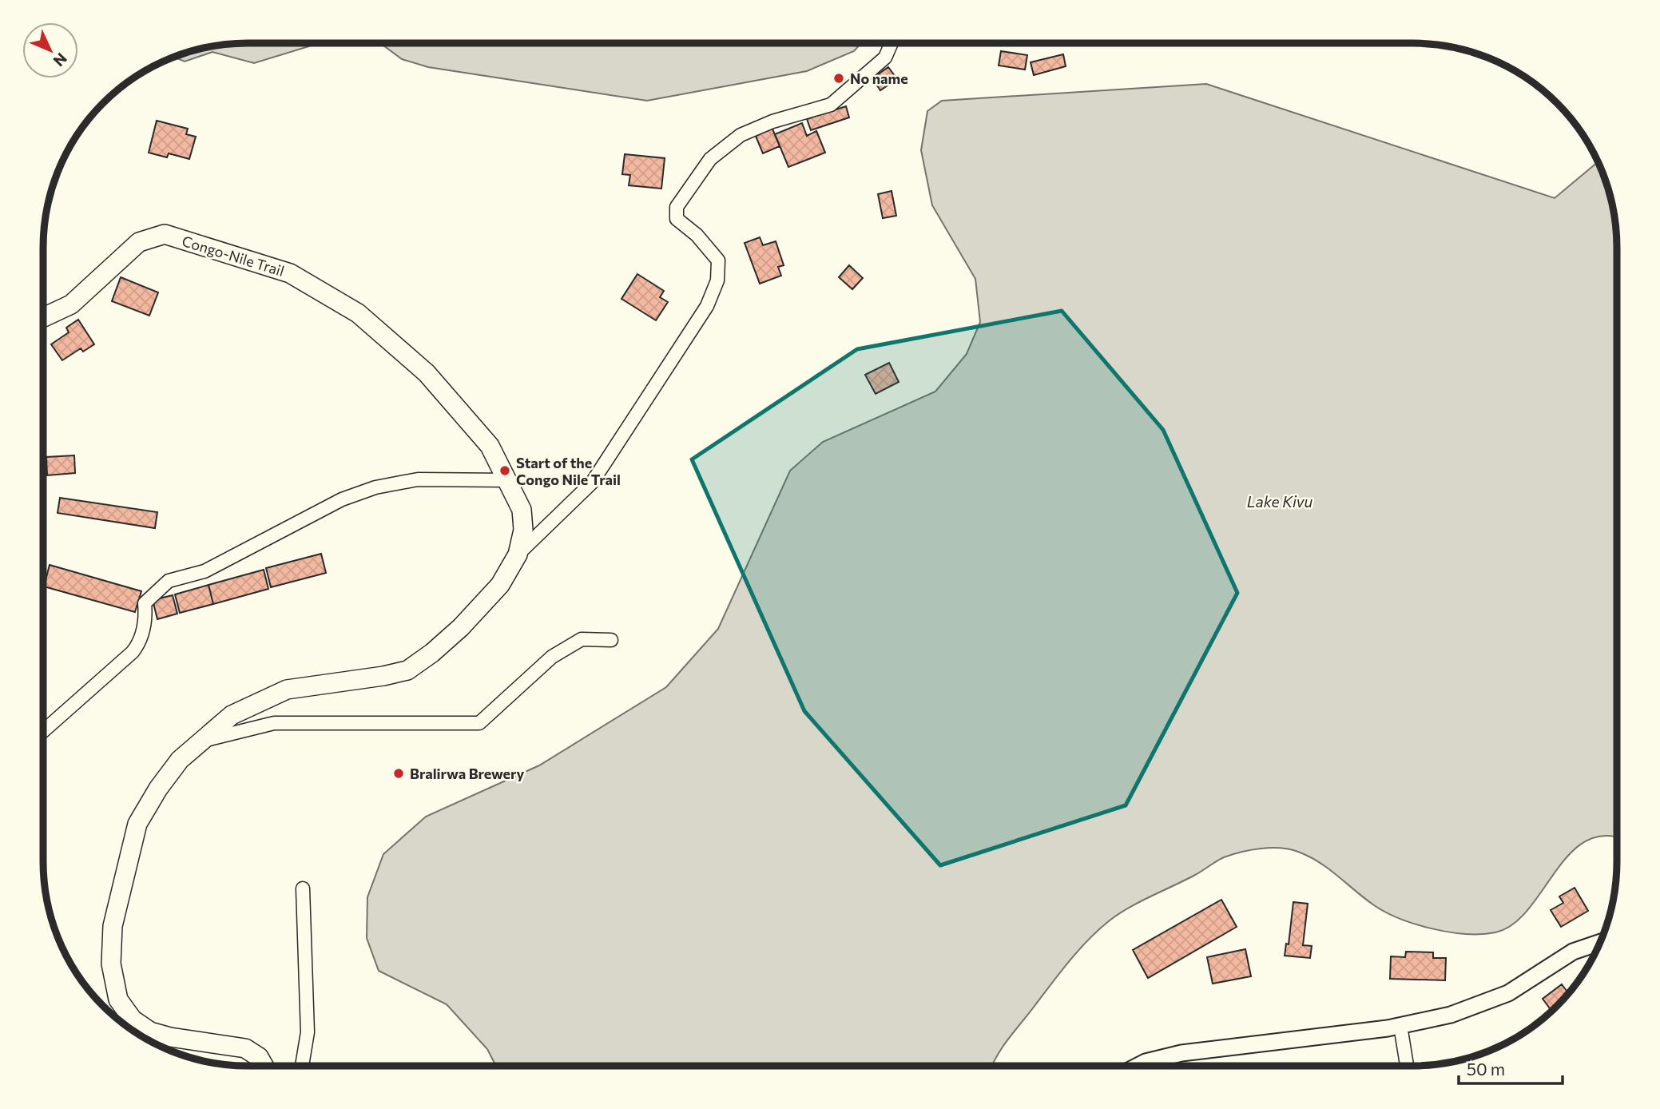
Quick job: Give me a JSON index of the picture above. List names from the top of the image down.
{
  "streets": {
    "main road": ["Congo-Nile Trail"]
  },
  "water": ["Lake Kivu"],
  "places": ["No name", "Start of the Congo Nile Trail", "Bralirwa Brewery"],
  "scale_bar": "50 m",
  "north": "bottom right"
}
